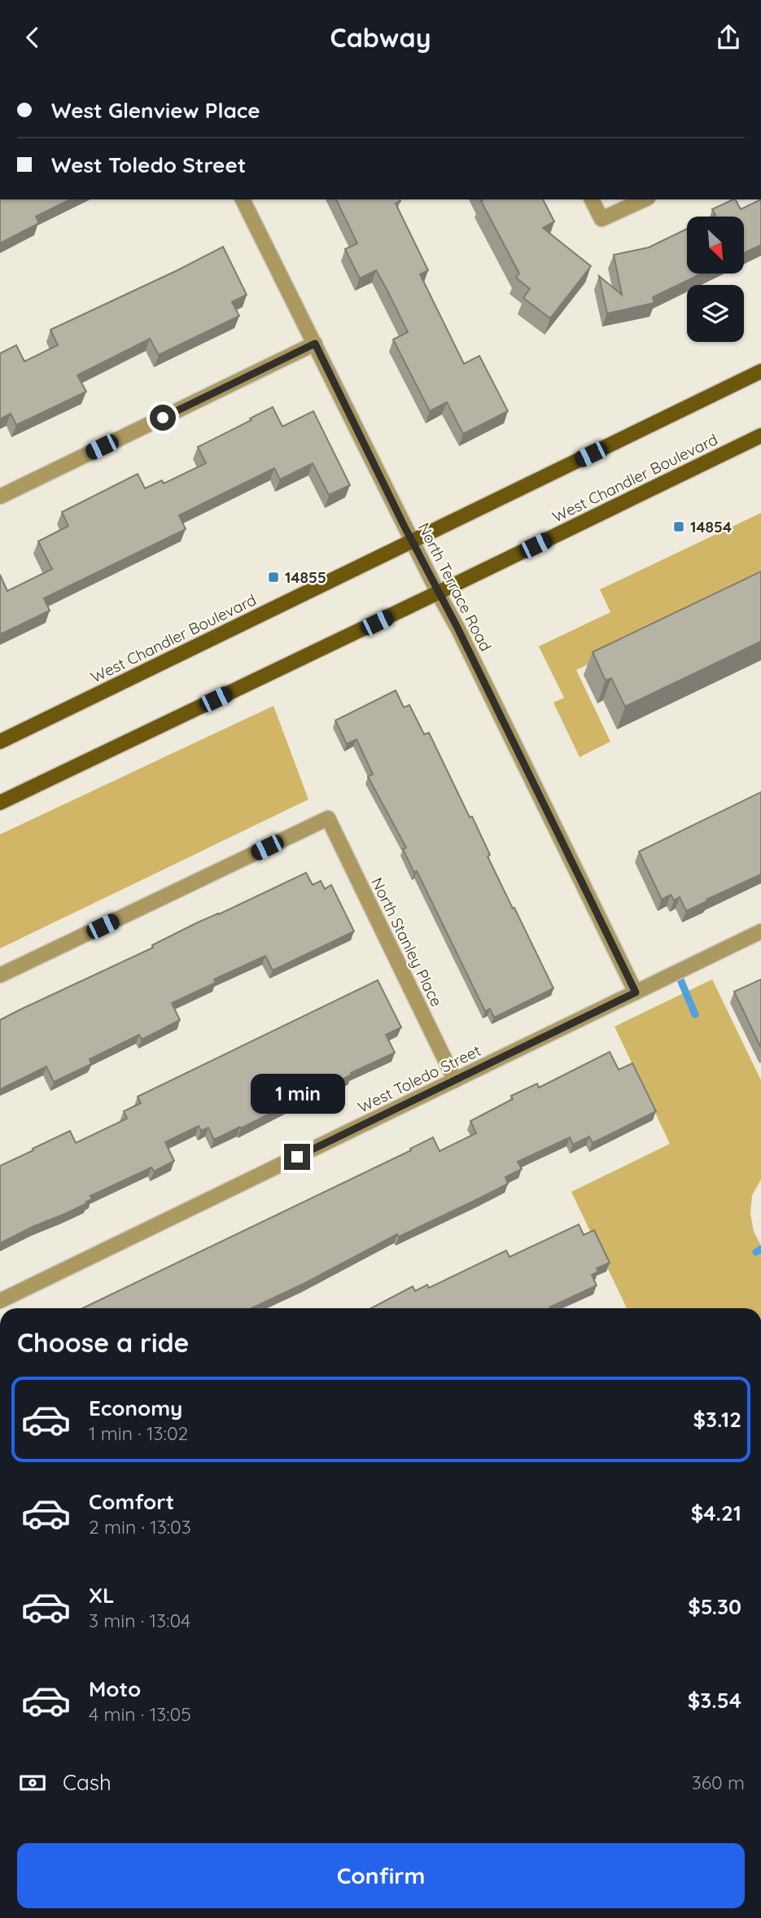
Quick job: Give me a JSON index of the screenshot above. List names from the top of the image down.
{
  "streets": {
    "main road": ["West Chandler Boulevard"],
    "street": ["North Terrace Road", "North Stanley Place", "West Toledo Street"]
  },
  "crossings": [
    ["West Chandler Boulevard", "North Terrace Road"],
    ["North Terrace Road", "West Toledo Street"],
    ["North Stanley Place", "West Toledo Street"]
  ],
  "places": {
    "transit": ["14854", "14855"]
  },
  "north": "bottom right",
  "page": {
    "header": "Cabway",
    "banner": ["West Glenview Place", "West Toledo Street"],
    "bubble": "1 min",
    "heading": "Choose a ride",
    "list": [
      {
        "name": "Economy",
        "note": "1 min · 13:02",
        "value": "$3.12"
      },
      {
        "name": "Comfort",
        "note": "2 min · 13:03",
        "value": "$4.21"
      },
      {
        "name": "XL",
        "note": "3 min · 13:04",
        "value": "$5.30"
      },
      {
        "name": "Moto",
        "note": "4 min · 13:05",
        "value": "$3.54"
      }
    ],
    "pay": ["Cash", "360 m"],
    "buttons": "Confirm"
  }
}
